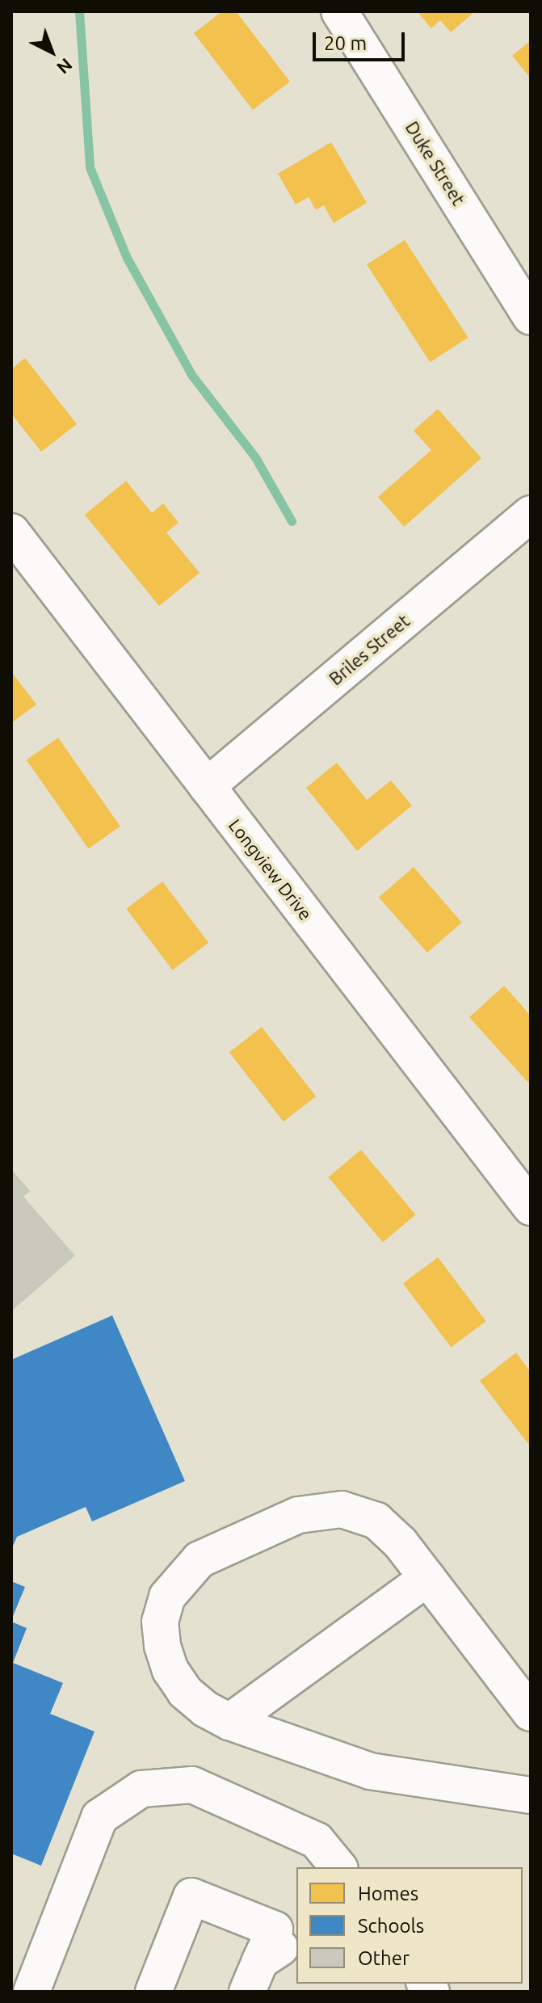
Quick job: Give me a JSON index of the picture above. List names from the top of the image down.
{
  "streets": {
    "street": ["Duke Street", "Briles Street", "Longview Drive"]
  },
  "crossings": [
    ["Briles Street", "Longview Drive"]
  ],
  "legend": ["Homes", "Schools", "Other"],
  "scale_bar": "20 m",
  "north": "bottom right"
}
